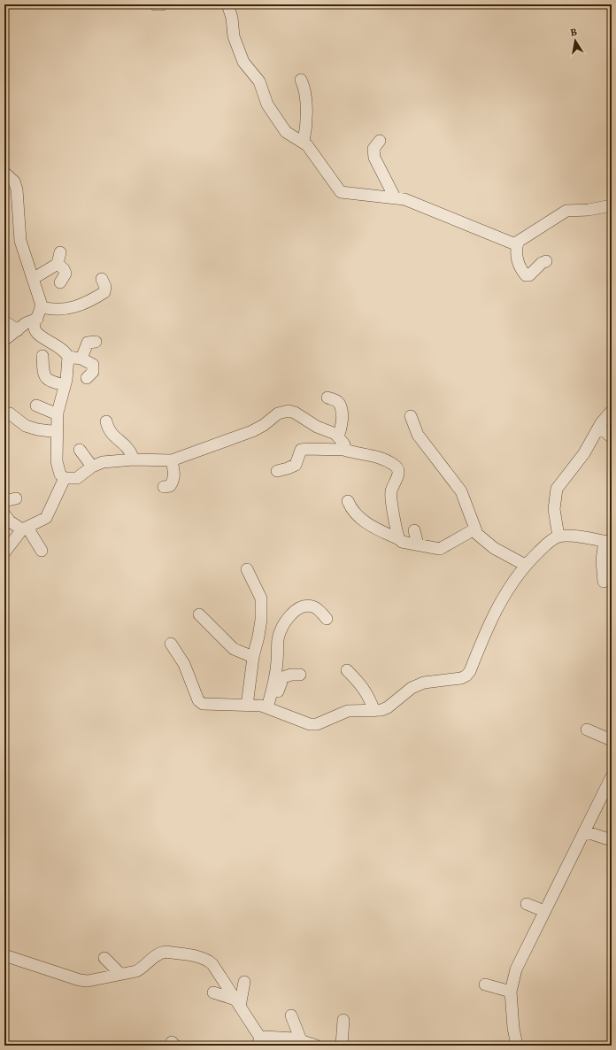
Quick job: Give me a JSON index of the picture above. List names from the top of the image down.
{
  "north": "top"
}
